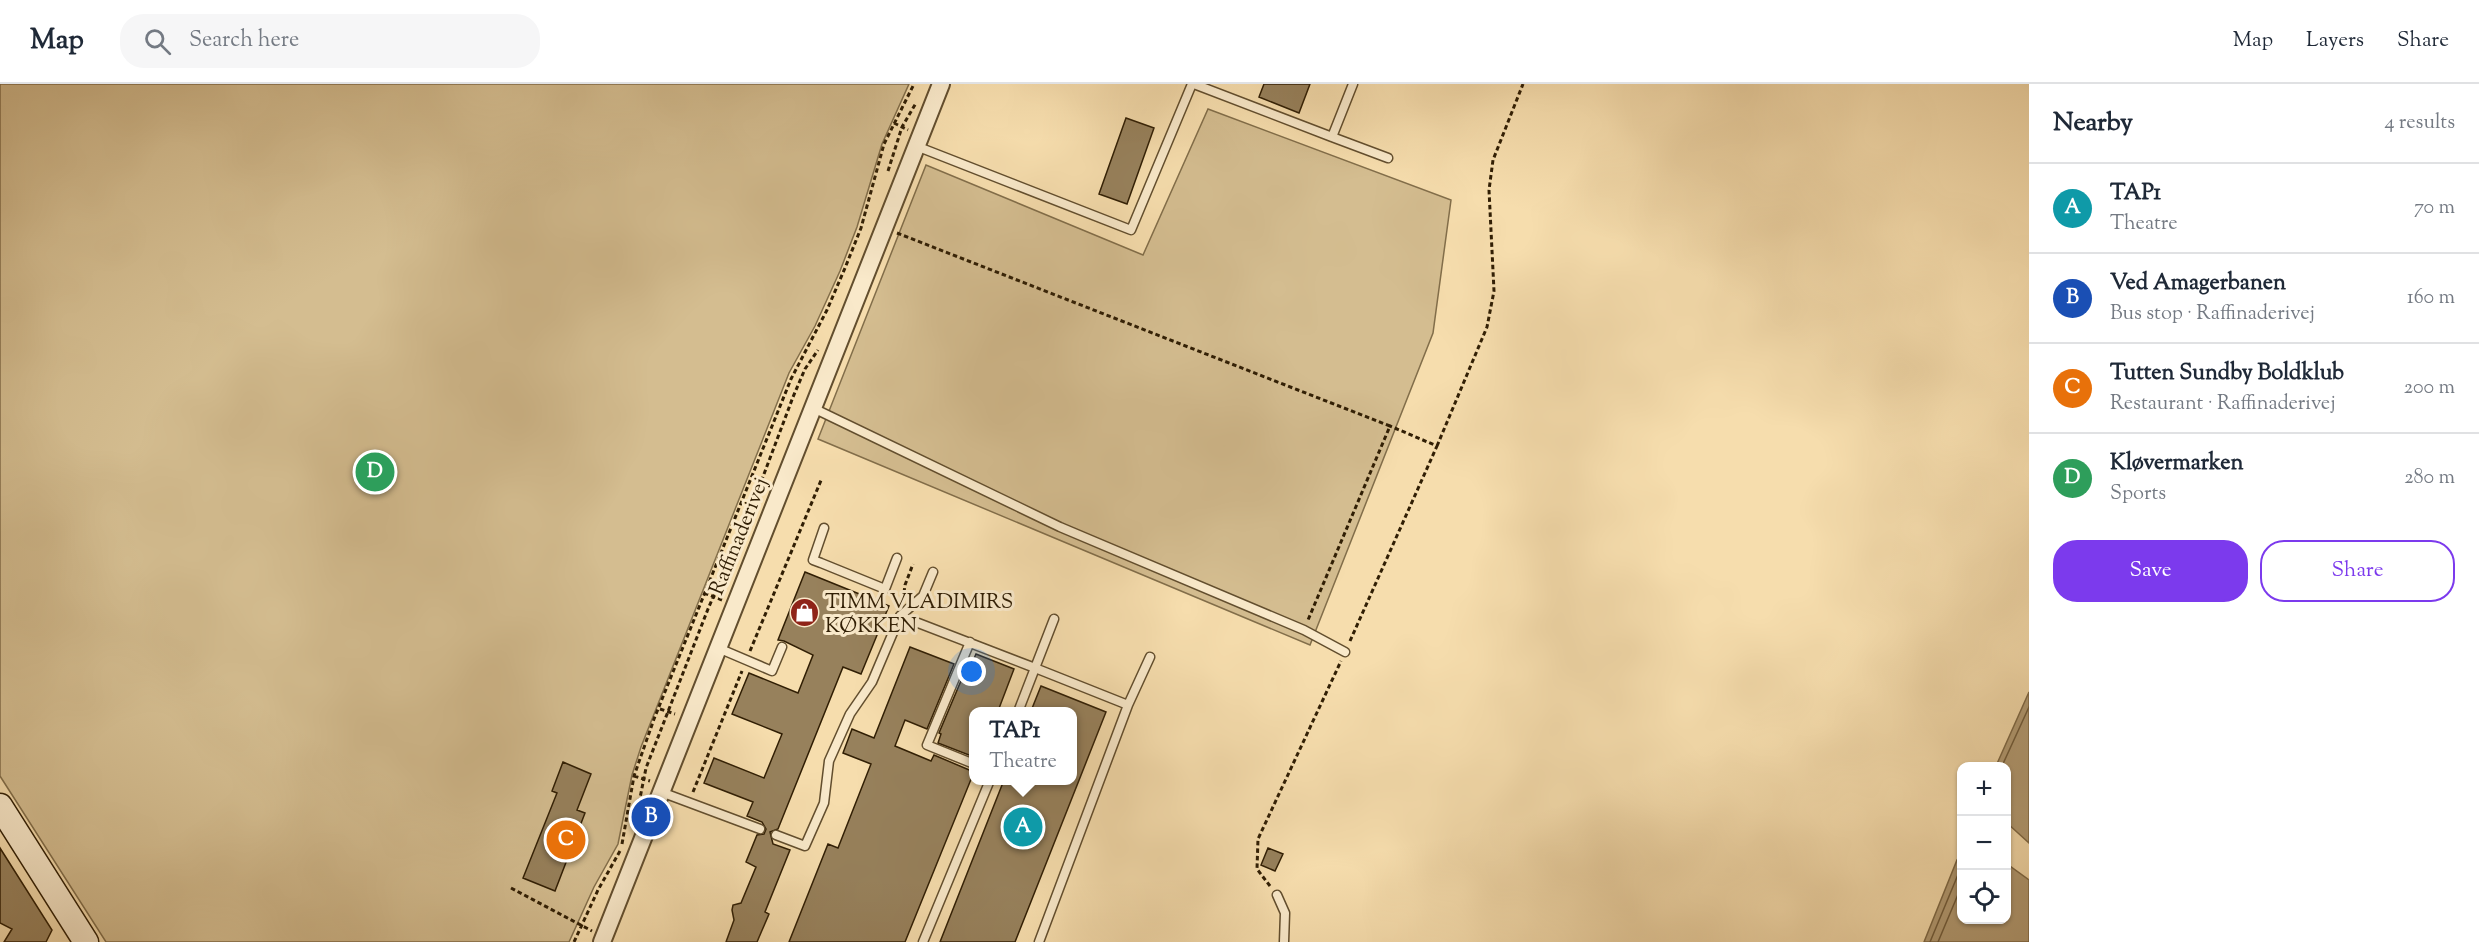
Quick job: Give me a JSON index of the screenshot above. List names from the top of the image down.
{
  "streets": {
    "street": ["Raffinaderivej"]
  },
  "places": {
    "shop": ["TIMM VLADIMIRS KØKKEN"]
  },
  "page": {
    "header": "Map",
    "search": "Search here",
    "nav": ["Map", "Layers", "Share"],
    "heading": ["Nearby", "4 results"],
    "list": [
      {
        "mark": "A",
        "name": "TAP1",
        "note": "Theatre",
        "value": "70 m"
      },
      {
        "mark": "B",
        "name": "Ved Amagerbanen",
        "note": "Bus stop · Raffinaderivej",
        "value": "160 m"
      },
      {
        "mark": "C",
        "name": "Tutten Sundby Boldklub",
        "note": "Restaurant · Raffinaderivej",
        "value": "200 m"
      },
      {
        "mark": "D",
        "name": "Kløvermarken",
        "note": "Sports",
        "value": "280 m"
      }
    ],
    "pins": [
      "D",
      "B",
      "A",
      "C"
    ],
    "buttons": ["Save", "Share"],
    "popup": ["TAP1", "Theatre"],
    "map_buttons": ["+", "−"]
  }
}
